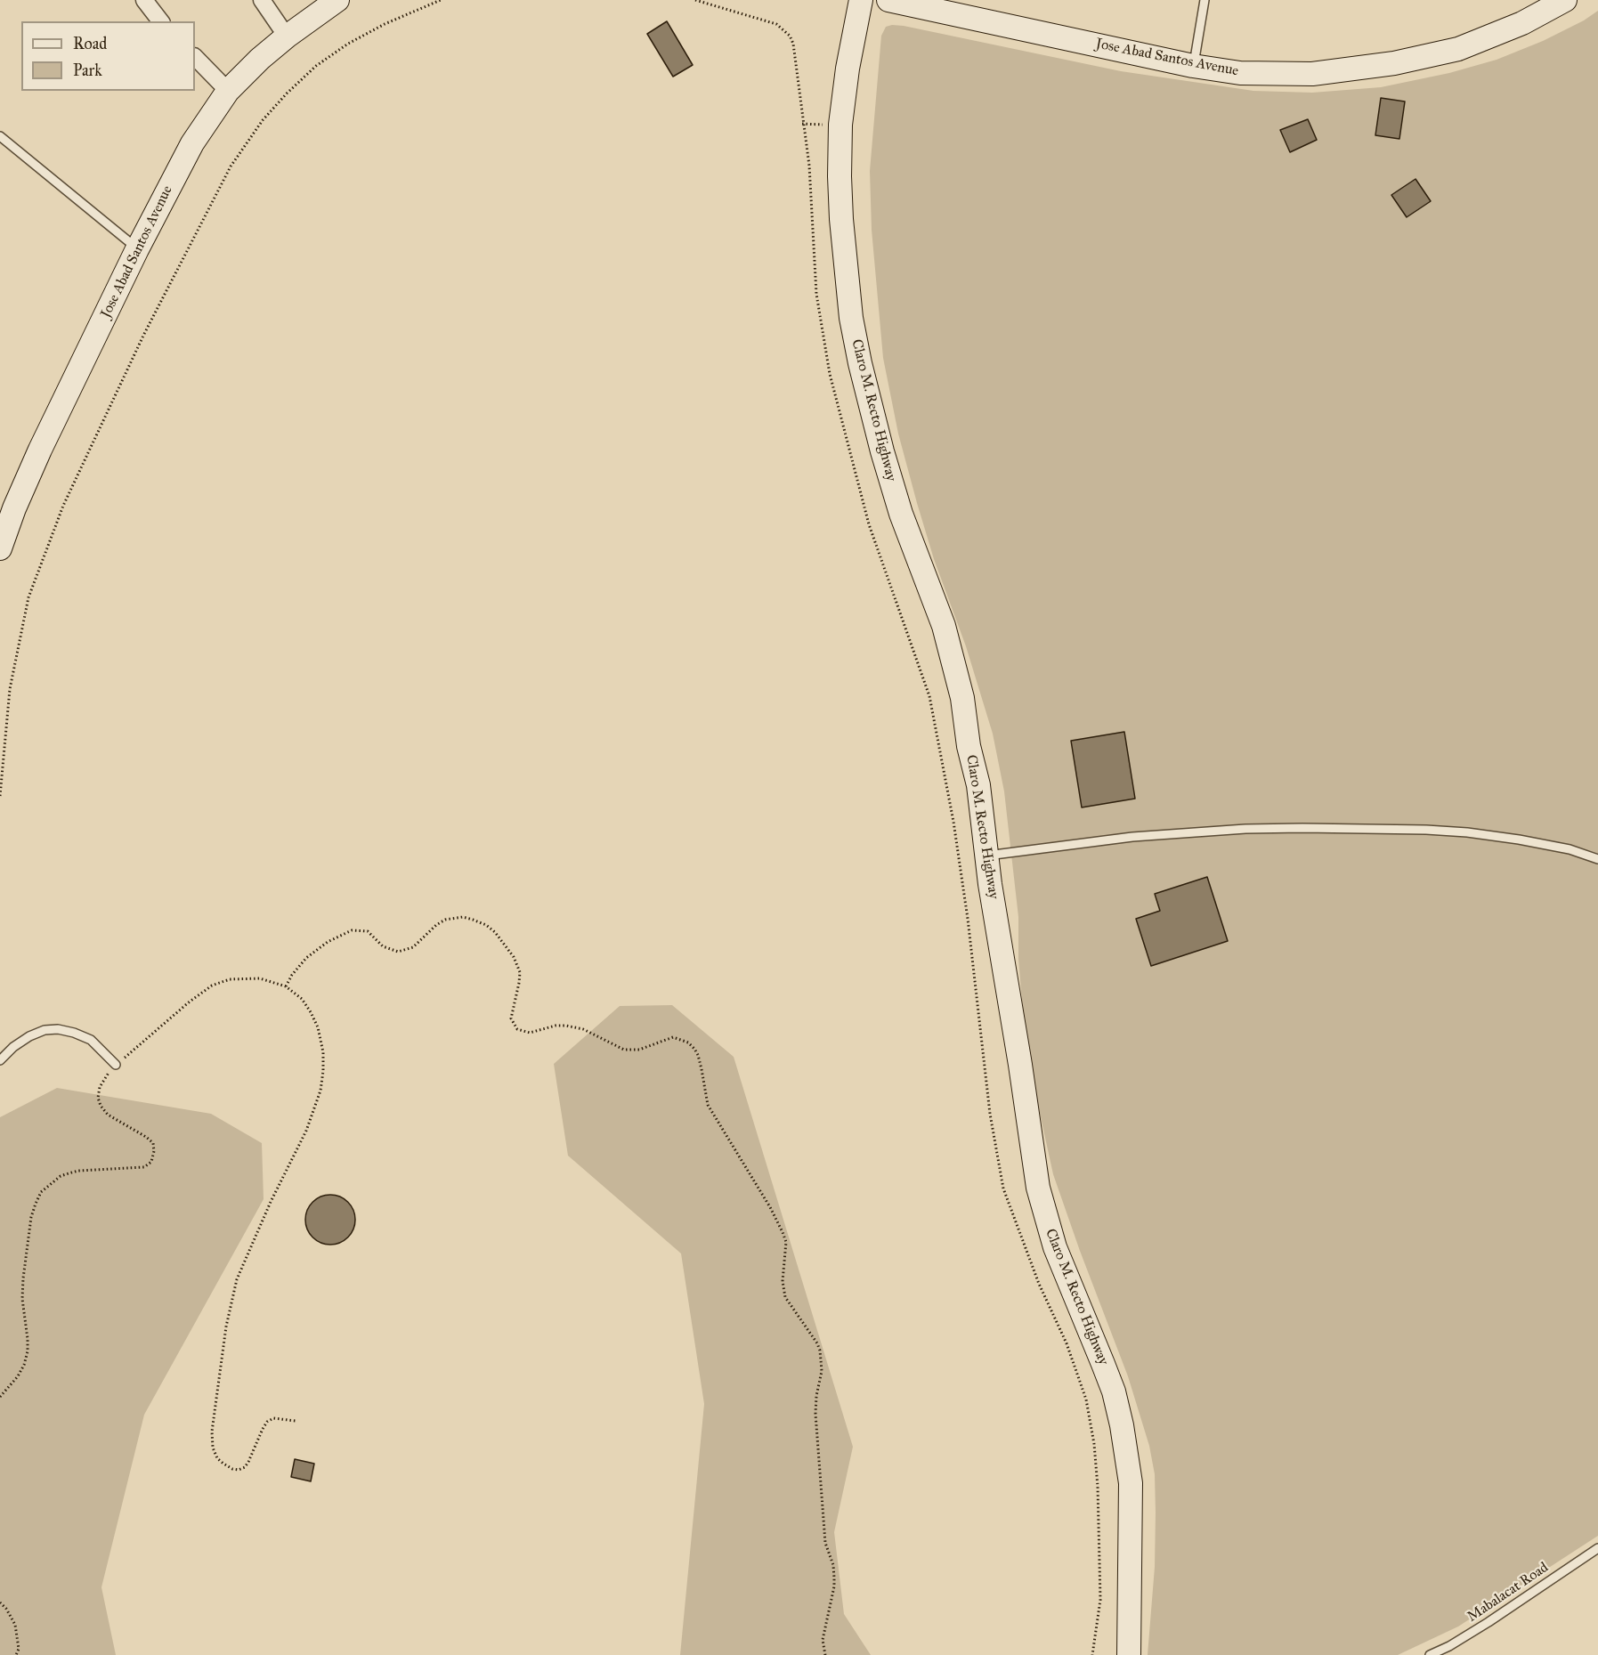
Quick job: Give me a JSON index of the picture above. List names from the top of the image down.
{
  "streets": {
    "main road": ["Jose Abad Santos Avenue", "Claro M. Recto Highway"],
    "lane": ["Mabalacat Road"]
  },
  "legend": ["Road", "Park"]
}
